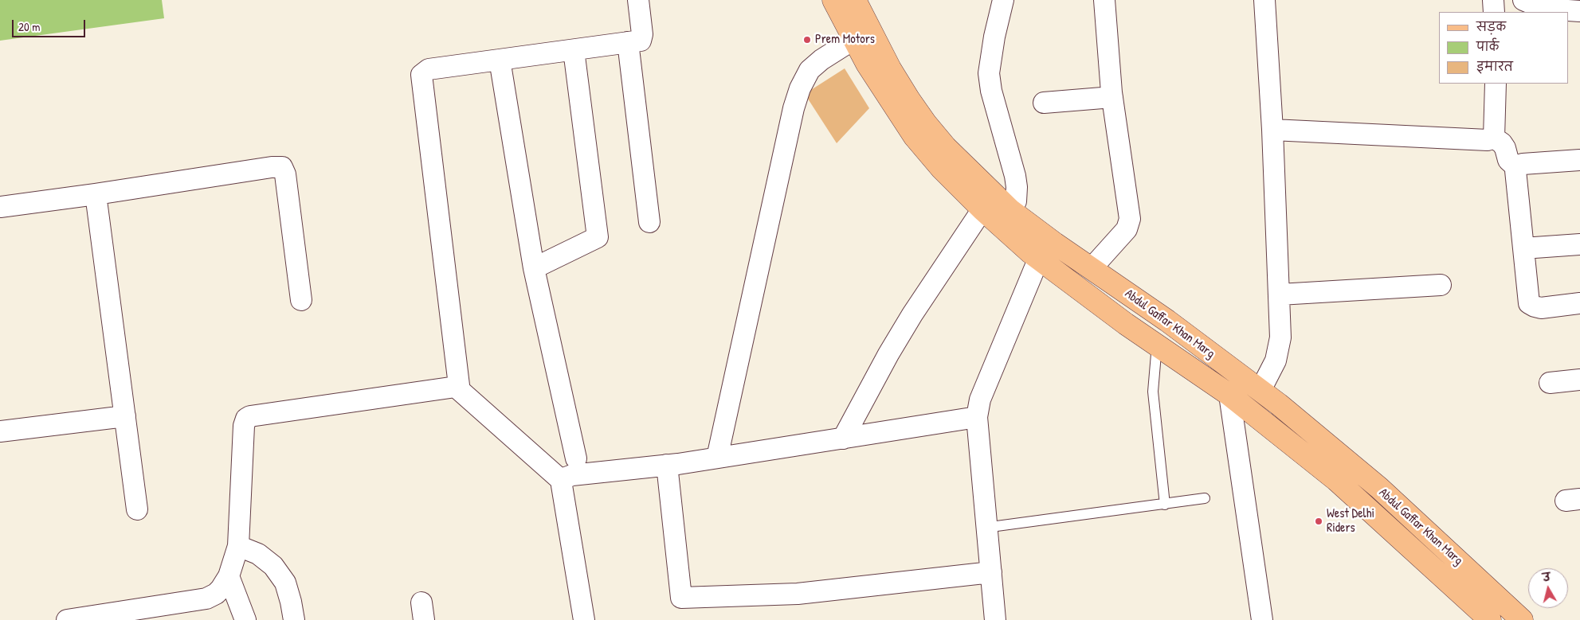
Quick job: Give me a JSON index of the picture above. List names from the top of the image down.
{
  "streets": {
    "main road": ["Abdul Gaffar Khan Marg"]
  },
  "places": ["Prem Motors", "West Delhi Riders"],
  "legend": ["सड़क", "पार्क", "इमारत"],
  "scale_bar": "20 m",
  "north": "top"
}
